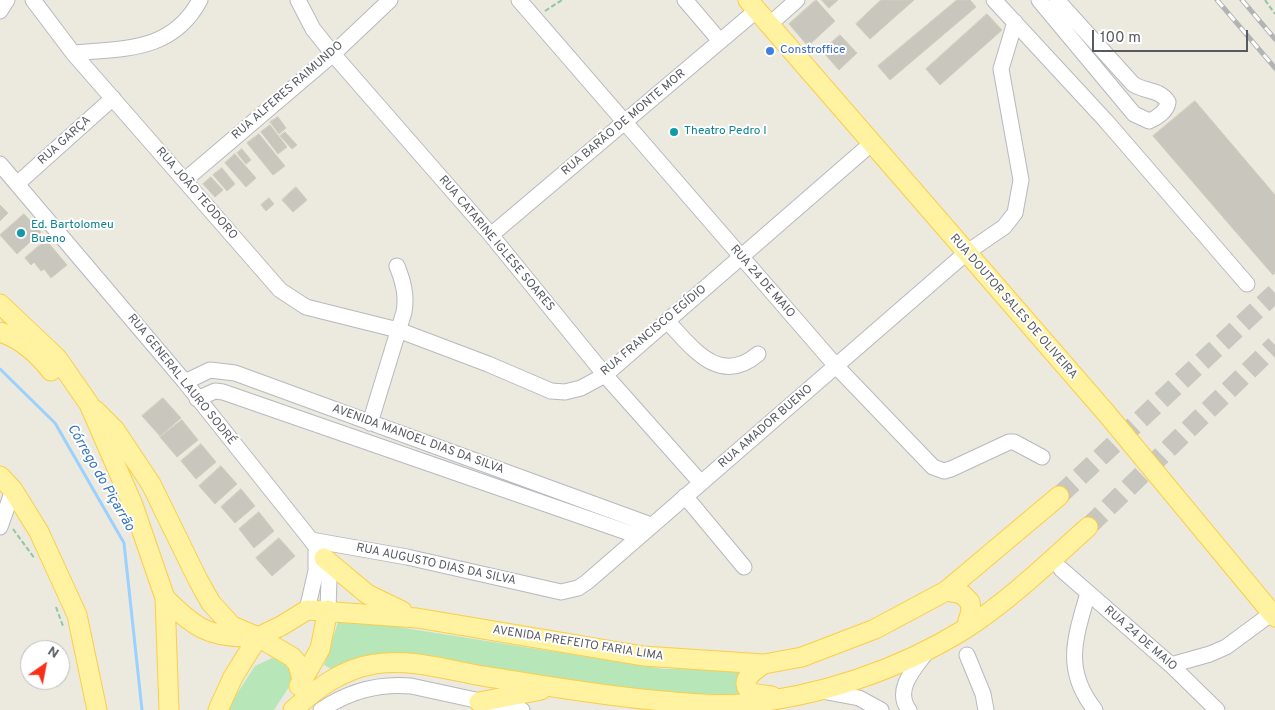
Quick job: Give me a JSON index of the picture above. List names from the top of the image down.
{
  "streets": {
    "main road": ["RUA DOUTOR SALES DE OLIVEIRA", "AVENIDA PREFEITO FARIA LIMA"],
    "street": [
      "RUA ALFERES RAIMUNDO",
      "RUA BARÃO DE MONTE MOR",
      "RUA GARÇA",
      "RUA JOÃO TEODORO",
      "RUA CATARINE IGLESE SOARES",
      "RUA 24 DE MAIO",
      "RUA FRANCISCO EGÍDIO",
      "RUA GENERAL LAURO SODRÉ",
      "RUA AMADOR BUENO",
      "AVENIDA MANOEL DIAS DA SILVA",
      "RUA AUGUSTO DIAS DA SILVA"
    ]
  },
  "crossings": [
    ["RUA ALFERES RAIMUNDO", "RUA JOÃO TEODORO"],
    ["RUA ALFERES RAIMUNDO", "RUA CATARINE IGLESE SOARES"],
    ["RUA BARÃO DE MONTE MOR", "RUA CATARINE IGLESE SOARES"],
    ["RUA BARÃO DE MONTE MOR", "RUA 24 DE MAIO"],
    ["RUA BARÃO DE MONTE MOR", "RUA DOUTOR SALES DE OLIVEIRA"],
    ["RUA GARÇA", "RUA JOÃO TEODORO"],
    ["RUA GARÇA", "RUA GENERAL LAURO SODRÉ"],
    ["RUA JOÃO TEODORO", "RUA FRANCISCO EGÍDIO"],
    ["RUA CATARINE IGLESE SOARES", "RUA FRANCISCO EGÍDIO"],
    ["RUA CATARINE IGLESE SOARES", "RUA AMADOR BUENO"],
    ["RUA 24 DE MAIO", "RUA FRANCISCO EGÍDIO"],
    ["RUA 24 DE MAIO", "RUA AMADOR BUENO"],
    ["RUA DOUTOR SALES DE OLIVEIRA", "RUA FRANCISCO EGÍDIO"],
    ["RUA DOUTOR SALES DE OLIVEIRA", "RUA AMADOR BUENO"],
    ["RUA GENERAL LAURO SODRÉ", "AVENIDA MANOEL DIAS DA SILVA"],
    ["RUA GENERAL LAURO SODRÉ", "RUA AUGUSTO DIAS DA SILVA"],
    ["RUA GENERAL LAURO SODRÉ", "AVENIDA PREFEITO FARIA LIMA"],
    ["RUA AMADOR BUENO", "AVENIDA MANOEL DIAS DA SILVA"],
    ["RUA AMADOR BUENO", "RUA AUGUSTO DIAS DA SILVA"]
  ],
  "water": ["Córrego do Piçarrão"],
  "places": ["Constroffice", "Theatro Pedro I", "Ed. Bartolomeu Bueno"],
  "scale_bar": "100 m",
  "north": "top right"
}
